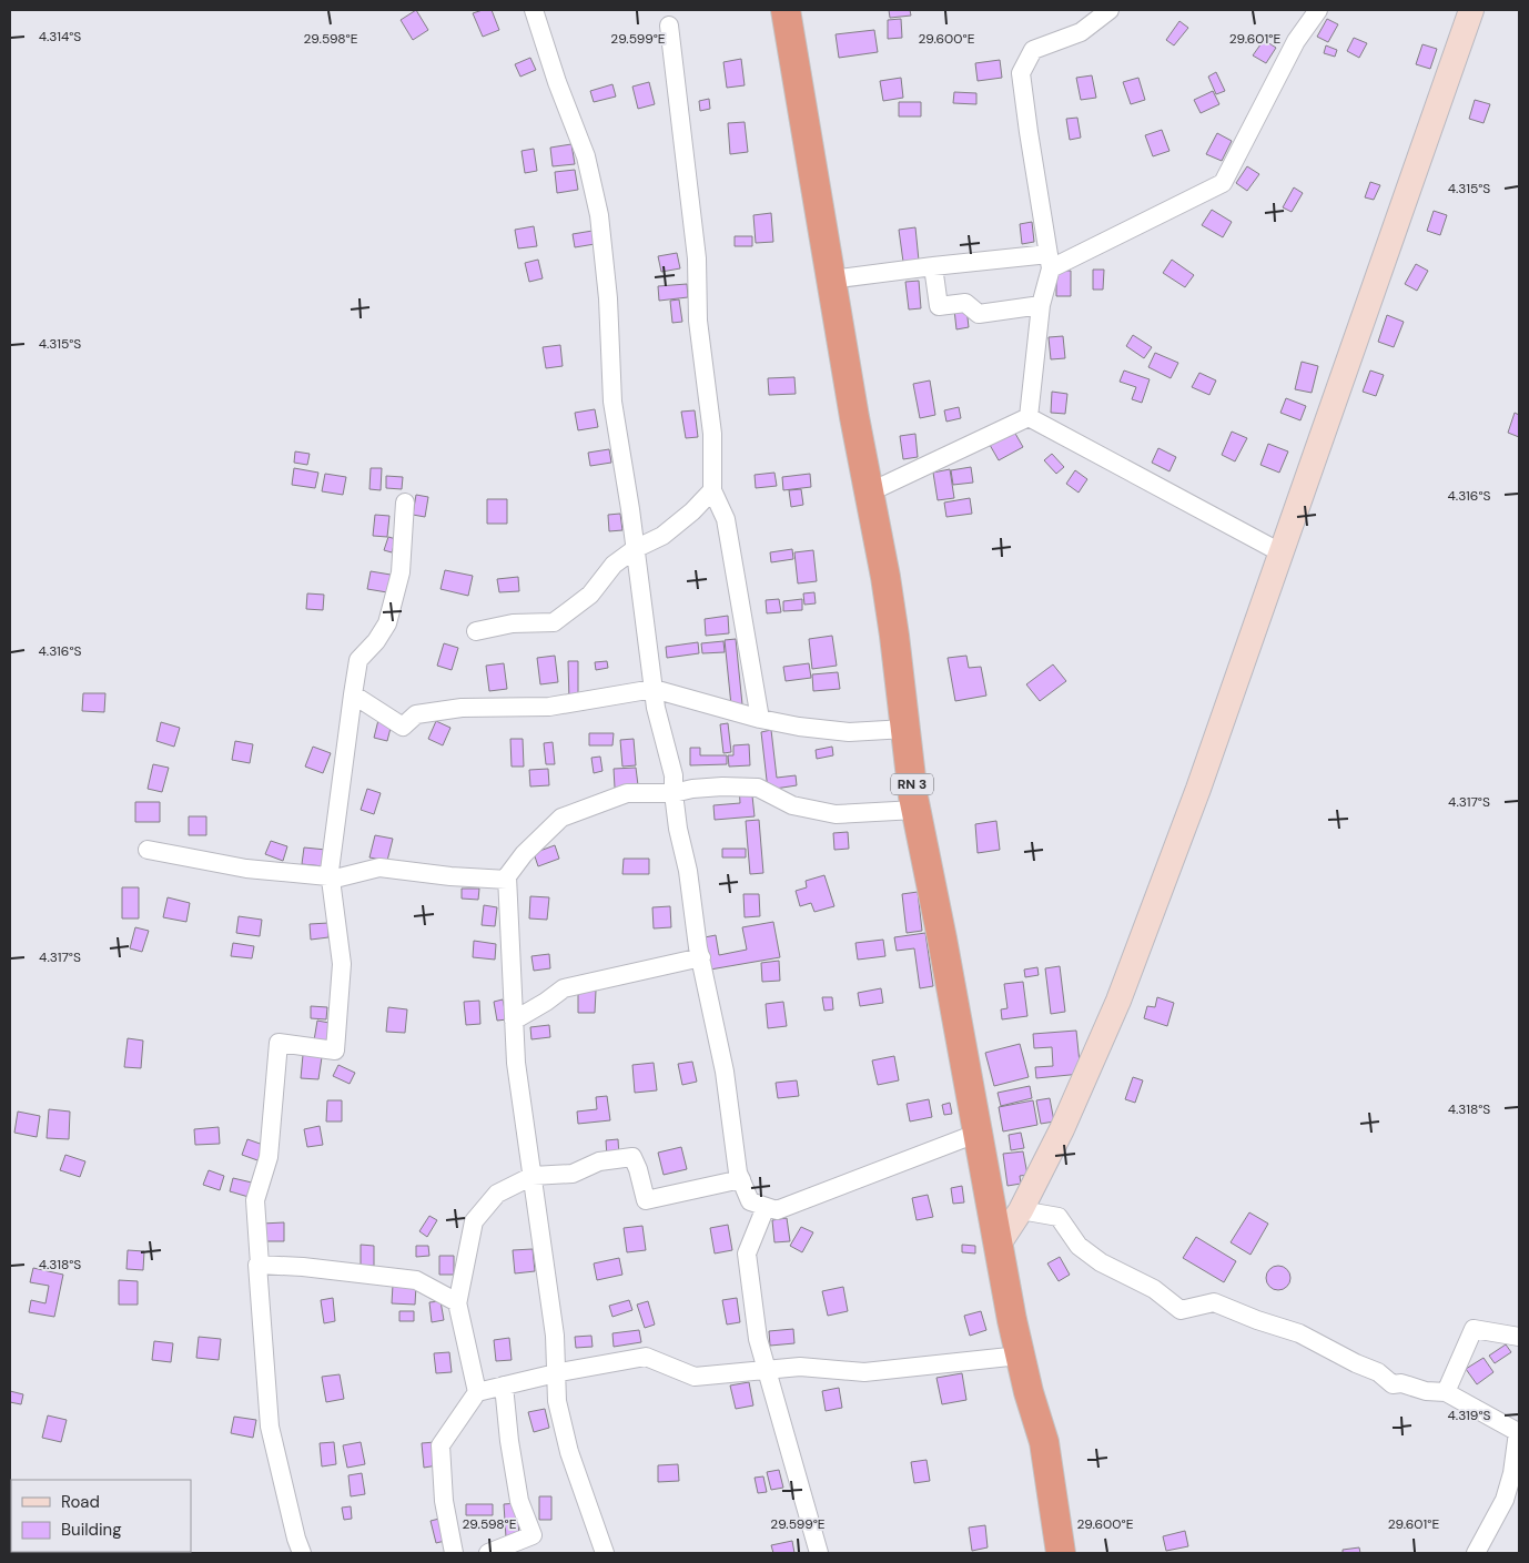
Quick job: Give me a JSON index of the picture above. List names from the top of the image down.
{
  "streets": {
    "highway": ["RN 3"]
  },
  "legend": ["Road", "Building"],
  "coordinates": [
    "4.314°S",
    "29.598°E",
    "29.599°E",
    "29.600°E",
    "29.601°E",
    "4.315°S",
    "4.316°S",
    "4.317°S",
    "4.318°S",
    "4.319°S"
  ]
}
